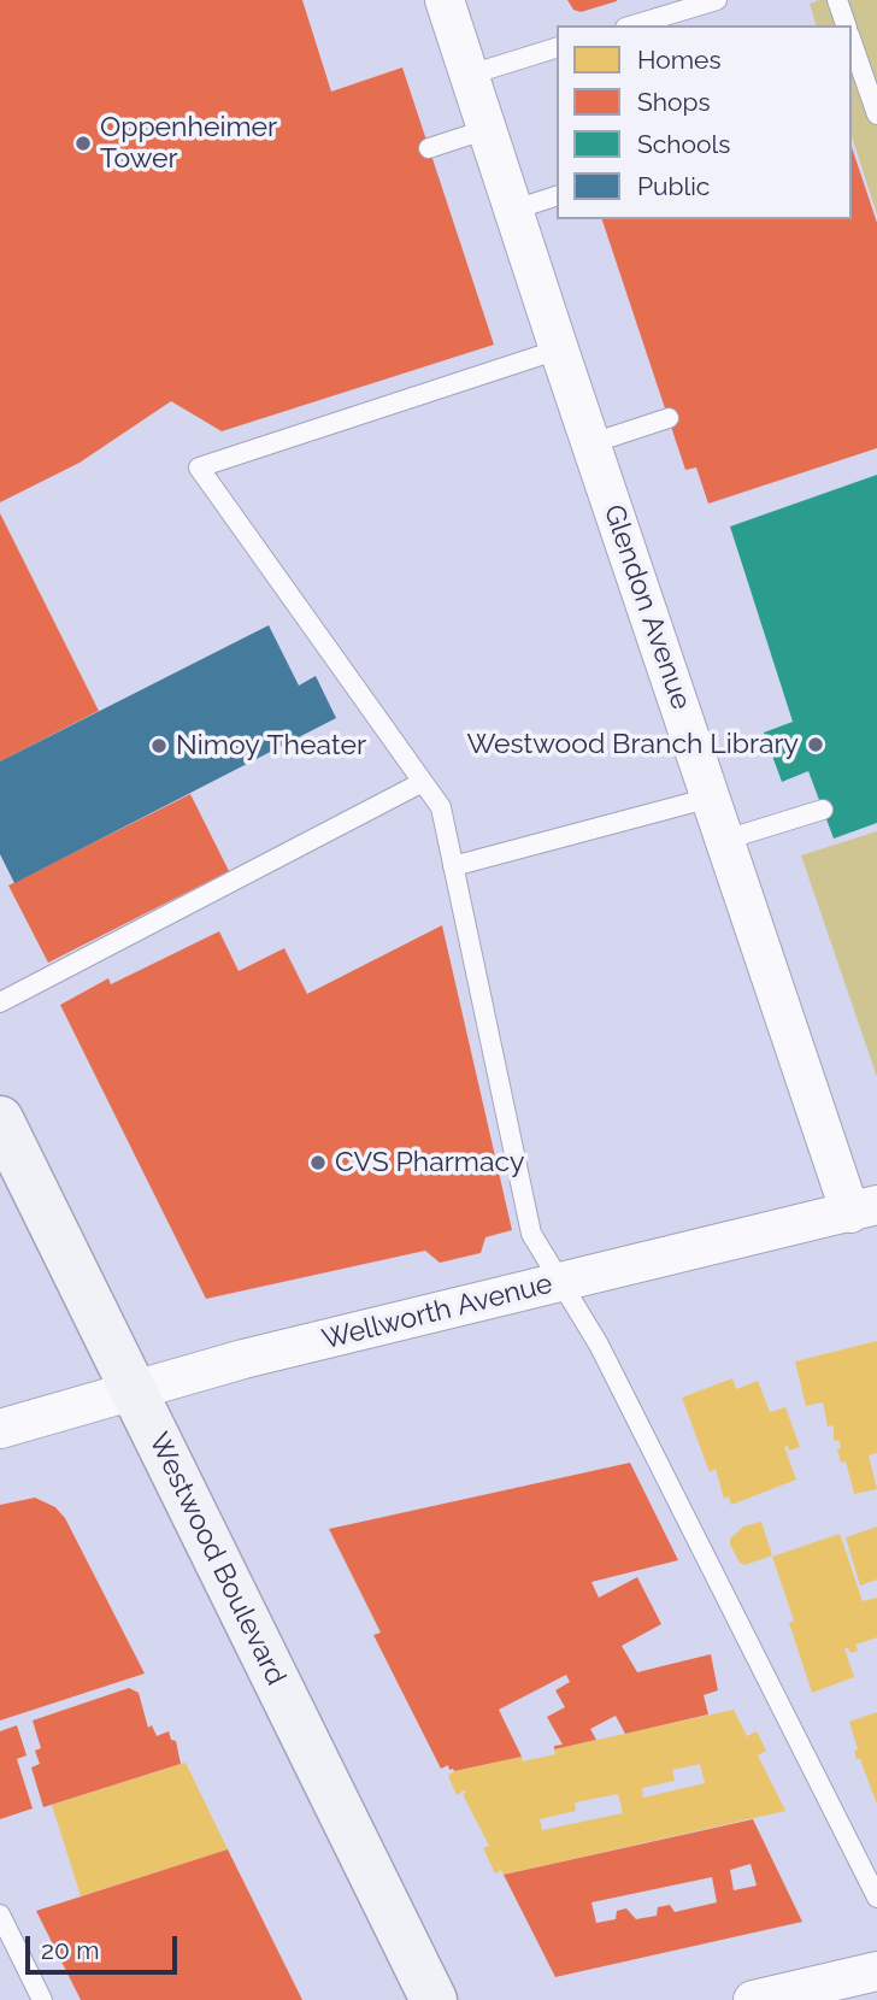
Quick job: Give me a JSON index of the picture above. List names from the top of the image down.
{
  "streets": {
    "main road": ["Westwood Boulevard"],
    "street": ["Glendon Avenue", "Wellworth Avenue"]
  },
  "crossings": [
    ["Glendon Avenue", "Wellworth Avenue"],
    ["Wellworth Avenue", "Westwood Boulevard"]
  ],
  "places": [
    "Oppenheimer Tower",
    "Westwood Branch Library",
    "Nimoy Theater",
    "CVS Pharmacy"
  ],
  "legend": [
    "Homes",
    "Shops",
    "Schools",
    "Public"
  ],
  "scale_bar": "20 m"
}
